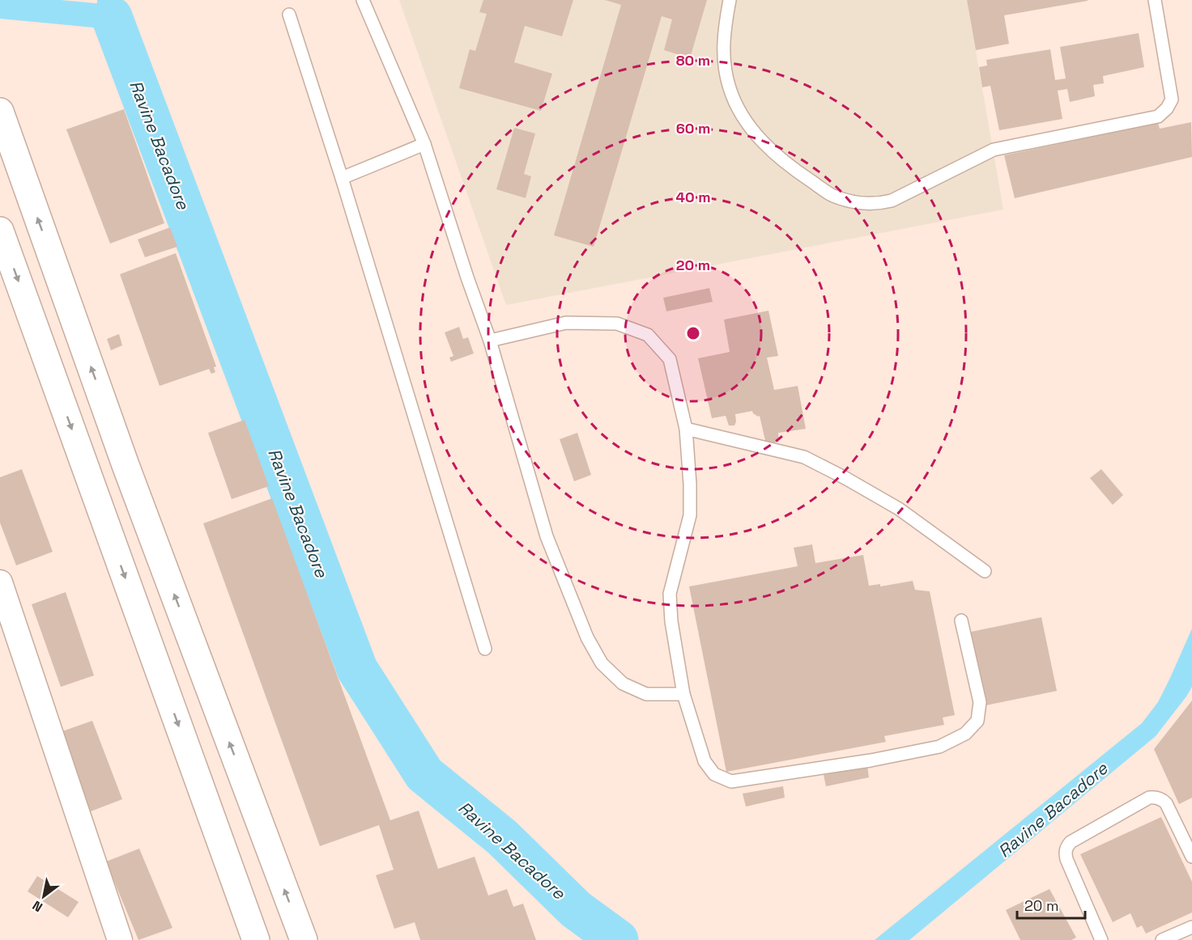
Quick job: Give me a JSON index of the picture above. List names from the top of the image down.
{
  "water": ["Ravine Bacadore"],
  "scale_bar": "20 m",
  "north": "bottom left",
  "rings": [
    "80 m",
    "60 m",
    "40 m",
    "20 m"
  ]
}
